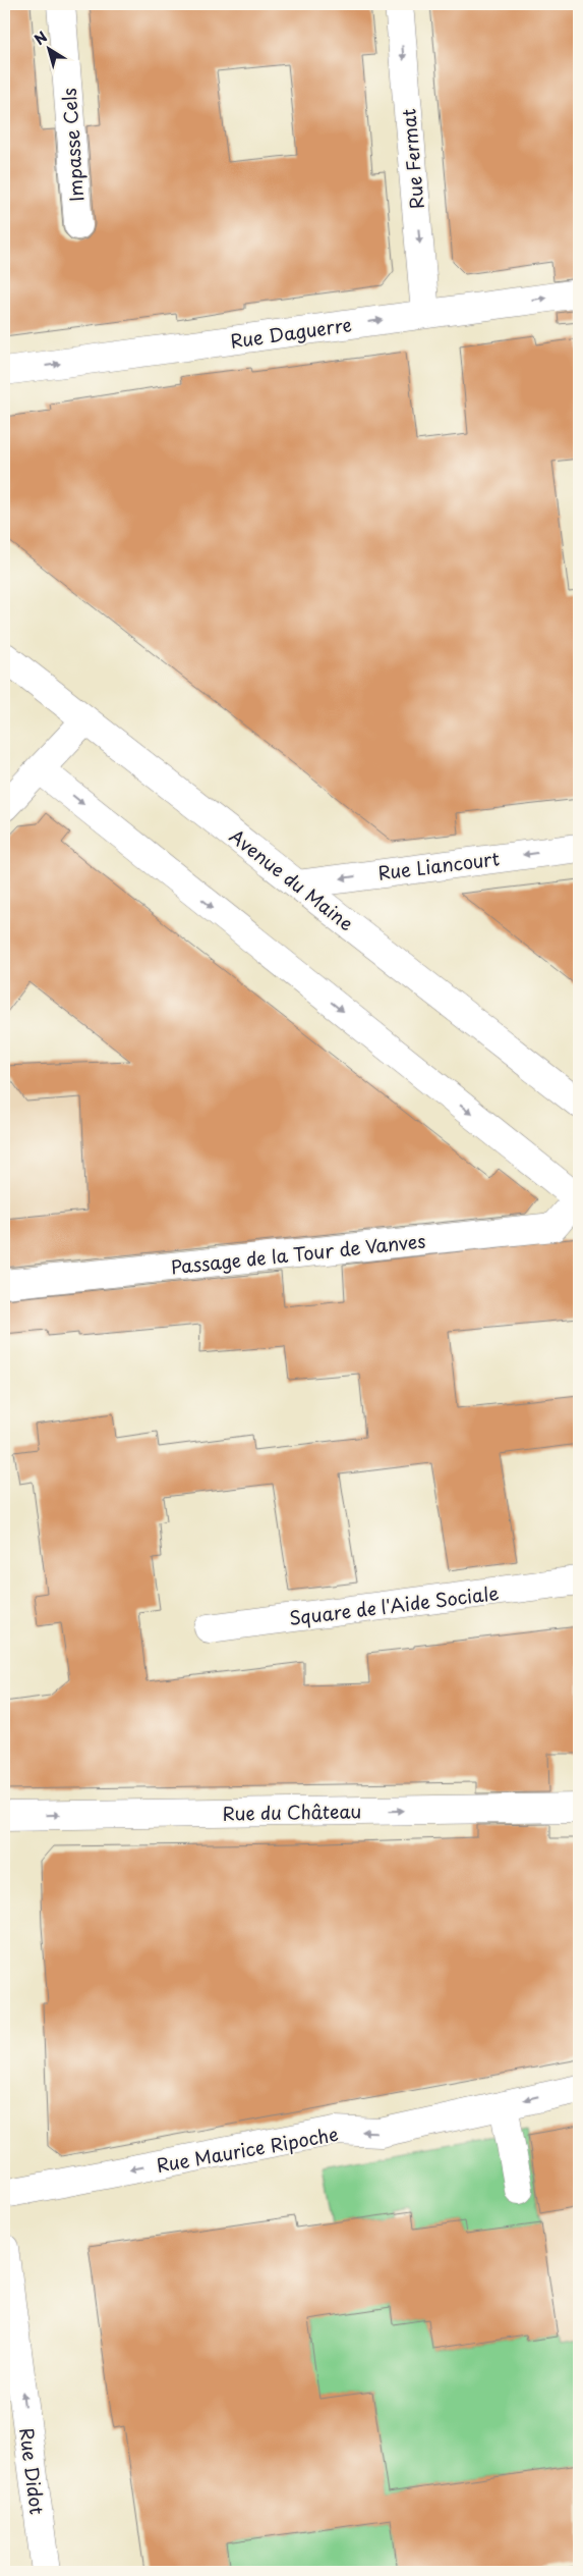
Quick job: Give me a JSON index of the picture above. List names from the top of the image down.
{
  "streets": {
    "street": [
      "Impasse Cels",
      "Rue Fermat",
      "Rue Daguerre",
      "Rue Liancourt",
      "Avenue du Maine",
      "Passage de la Tour de Vanves",
      "Square de l'Aide Sociale",
      "Rue du Château",
      "Rue Maurice Ripoche",
      "Rue Didot"
    ]
  },
  "crossings": [
    ["Rue Fermat", "Rue Daguerre"],
    ["Rue Liancourt", "Avenue du Maine"]
  ],
  "one_way": [
    "Rue Fermat",
    "Rue Daguerre",
    "Rue Liancourt",
    "Rue du Château",
    "Rue Maurice Ripoche",
    "Rue Didot"
  ],
  "north": "top left"
}
